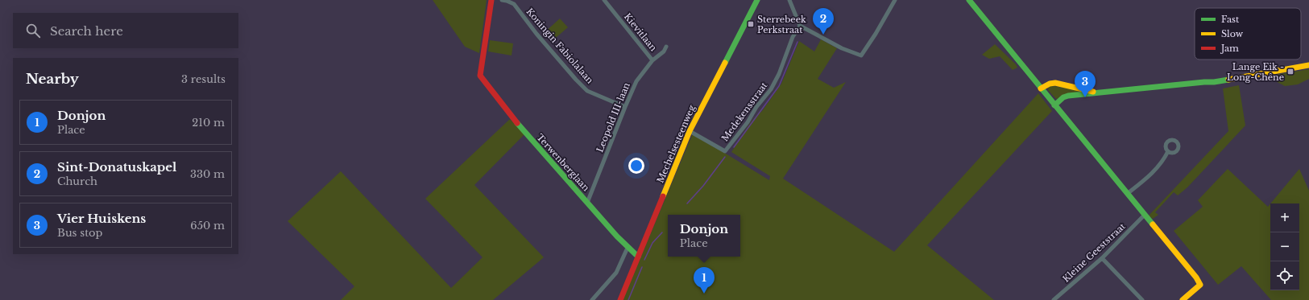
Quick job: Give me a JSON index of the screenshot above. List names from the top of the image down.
{
  "streets": {
    "main road": ["Mechelsesteenweg", "Terwenberglaan"],
    "street": [
      "Kievitlaan",
      "Koningin Fabiolalaan",
      "Medekensstraat",
      "Leopold III-laan",
      "Kleine Geeststraat"
    ]
  },
  "crossings": [
    ["Kievitlaan", "Leopold III-laan"],
    ["Koningin Fabiolalaan", "Leopold III-laan"],
    ["Medekensstraat", "Mechelsesteenweg"],
    ["Leopold III-laan", "Terwenberglaan"],
    ["Mechelsesteenweg", "Terwenberglaan"]
  ],
  "places": {
    "transit": ["Sterrebeek Perkstraat", "Lange Eik - Long-Chêne"]
  },
  "legend": ["Fast", "Slow", "Jam"],
  "page": {
    "pins": ["2", "3", "1"],
    "search": "Search here",
    "heading": ["Nearby", "3 results"],
    "list": [
      {
        "mark": "1",
        "name": "Donjon",
        "note": "Place",
        "value": "210 m"
      },
      {
        "mark": "2",
        "name": "Sint-Donatuskapel",
        "note": "Church",
        "value": "330 m"
      },
      {
        "mark": "3",
        "name": "Vier Huiskens",
        "note": "Bus stop",
        "value": "650 m"
      }
    ],
    "map_buttons": ["+", "−"],
    "popup": ["Donjon", "Place"]
  }
}
